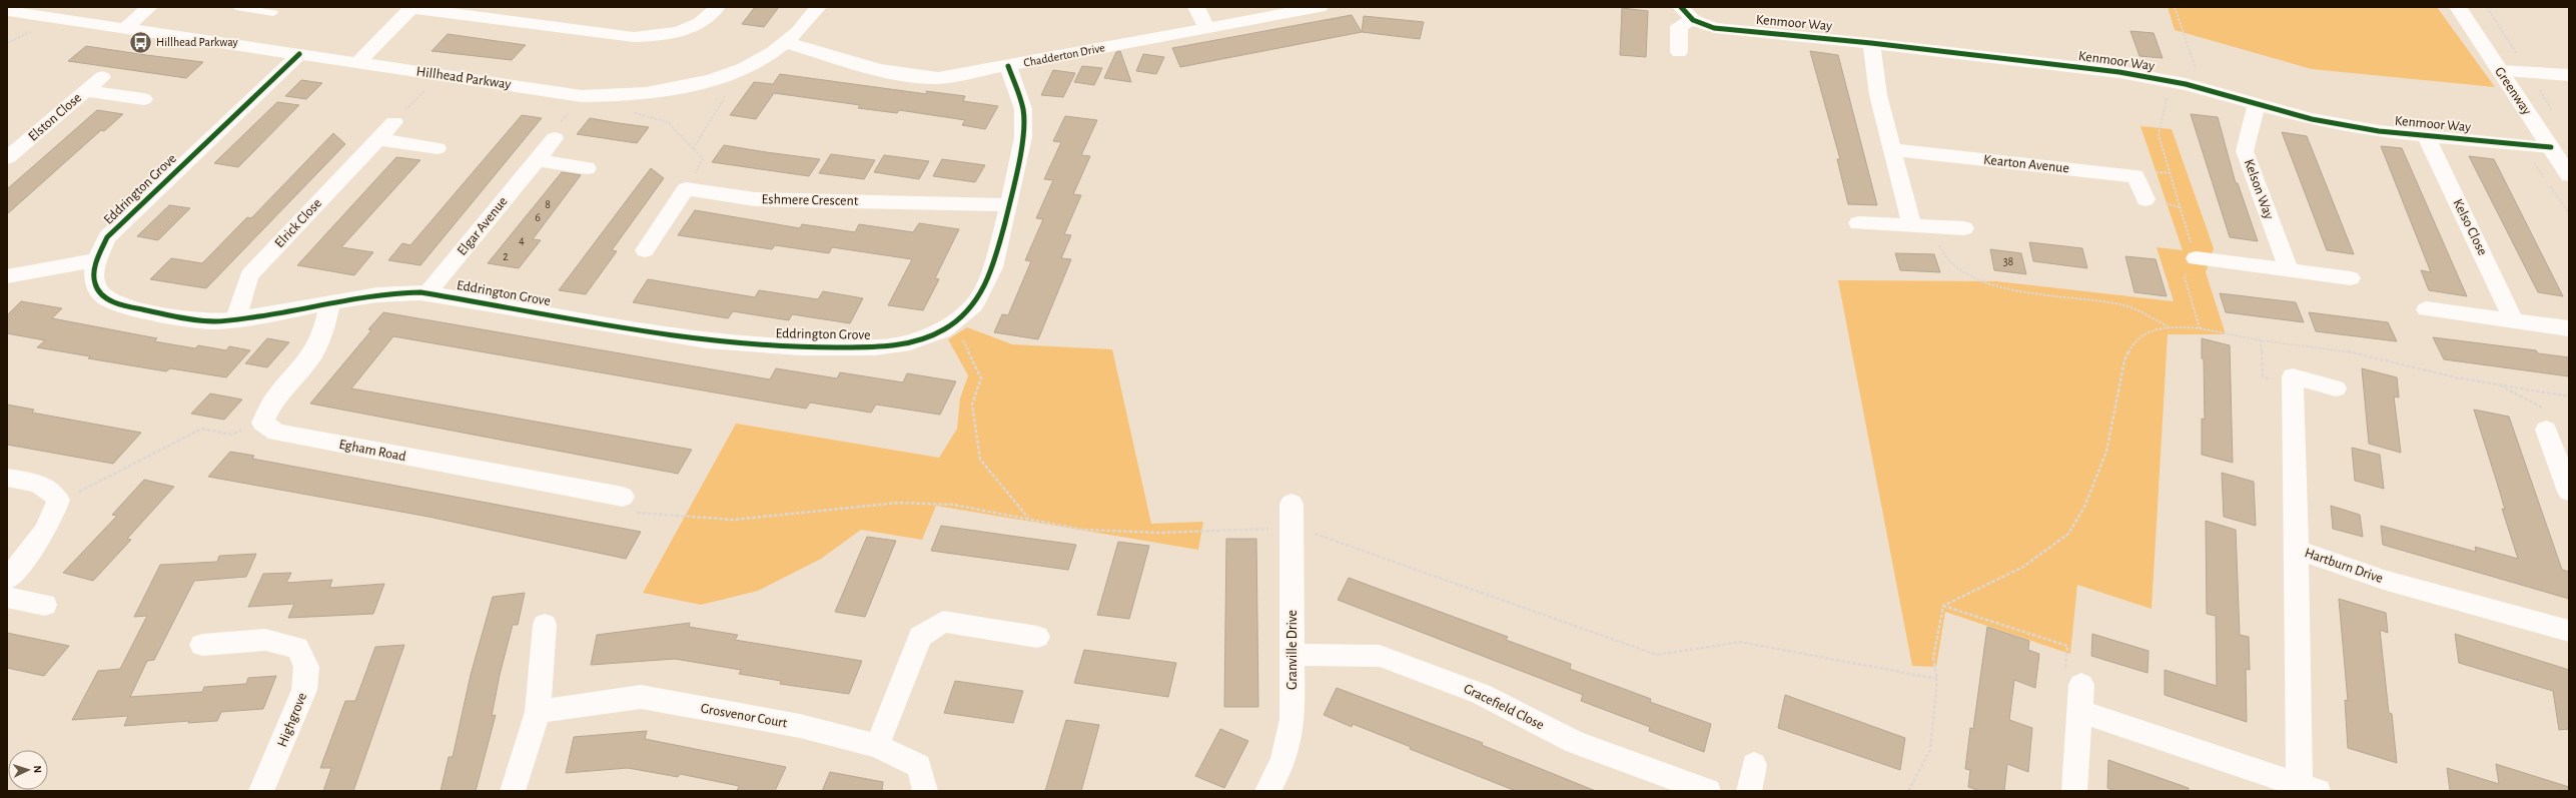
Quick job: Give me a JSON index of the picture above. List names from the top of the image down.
{
  "streets": {
    "street": [
      "Kenmoor Way",
      "Chadderton Drive",
      "Hillhead Parkway",
      "Greenway",
      "Elston Close",
      "Kearton Avenue",
      "Eddrington Grove",
      "Kelson Way",
      "Eshmere Crescent",
      "Elrick Close",
      "Elgar Avenue",
      "Kelso Close",
      "Egham Road",
      "Hartburn Drive",
      "Granville Drive",
      "Gracefield Close",
      "Grosvenor Court",
      "Highgrove"
    ]
  },
  "crossings": [
    ["Kenmoor Way", "Greenway"],
    ["Kenmoor Way", "Kelson Way"],
    ["Kenmoor Way", "Kelso Close"],
    ["Chadderton Drive", "Hillhead Parkway"],
    ["Chadderton Drive", "Eddrington Grove"],
    ["Hillhead Parkway", "Eddrington Grove"],
    ["Eddrington Grove", "Eshmere Crescent"],
    ["Eddrington Grove", "Elrick Close"],
    ["Eddrington Grove", "Elgar Avenue"],
    ["Granville Drive", "Gracefield Close"]
  ],
  "places": {
    "bus stop": ["Hillhead Parkway"]
  },
  "house_numbers": [
    "8",
    "6",
    "4",
    "2",
    "38"
  ],
  "north": "right"
}
